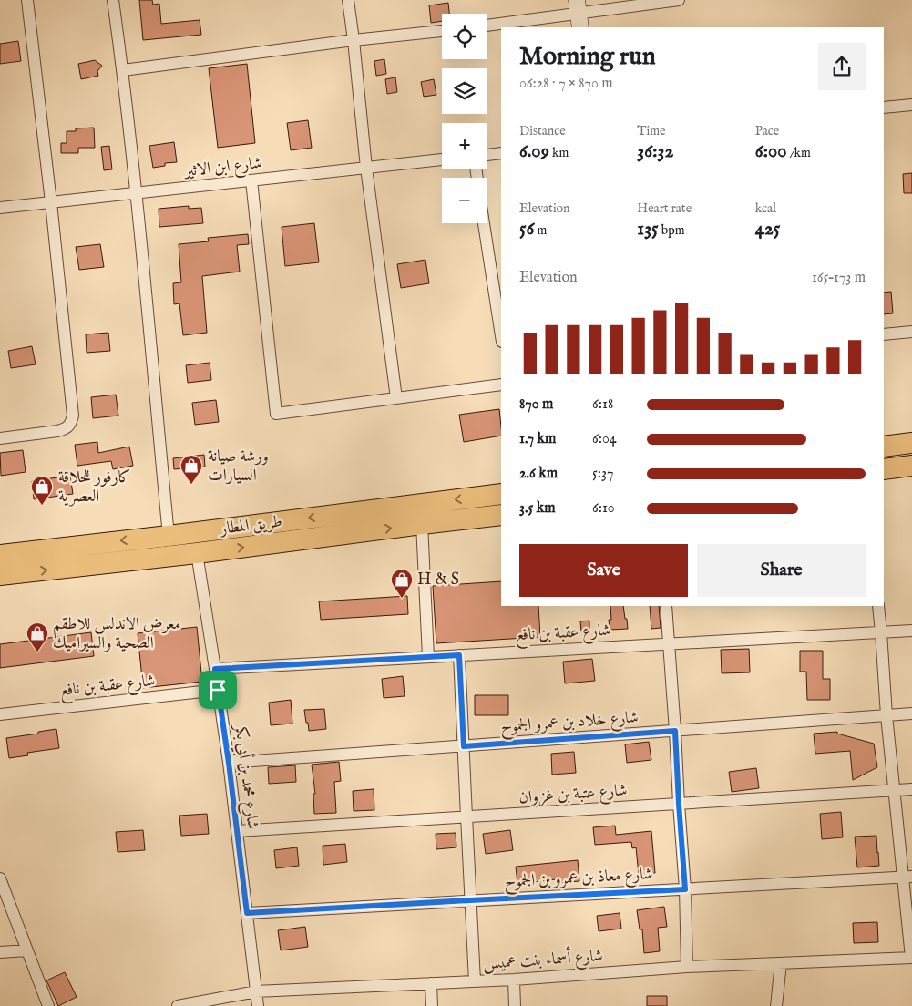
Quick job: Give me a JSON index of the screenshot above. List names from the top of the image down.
{
  "streets": {
    "highway": ["طريق المطار"],
    "street": [
      "شارع ابن الاثير",
      "شارع عقبة بن نافع",
      "شارع خلاد بن عمرو الجموح",
      "شارع محمد بن أبي بكر",
      "شارع عتبة بن غزوان",
      "شارع معاذ بن عمرو بن الجموح",
      "شارع أسماء بنت عميس"
    ]
  },
  "crossings": [
    ["طريق المطار", "شارع محمد بن أبي بكر"],
    ["شارع عقبة بن نافع", "شارع محمد بن أبي بكر"],
    ["شارع خلاد بن عمرو الجموح", "شارع محمد بن أبي بكر"],
    ["شارع محمد بن أبي بكر", "شارع عتبة بن غزوان"],
    ["شارع محمد بن أبي بكر", "شارع معاذ بن عمرو بن الجموح"],
    ["شارع محمد بن أبي بكر", "شارع أسماء بنت عميس"]
  ],
  "places": {
    "shop": [
      "ورشة صيانة السيارات",
      "كارفور للحلاقة العصرية",
      "H & S",
      "معرض الاندلس للاطقم الصحية والسيراميك"
    ]
  },
  "page": {
    "map_buttons": ["+", "−"],
    "heading": ["Morning run", "06:28 · 7 × 870 m"],
    "stats": [
      ["Distance", "6.09 km"],
      ["Time", "36:32"],
      ["Pace", "6:00 /km"],
      ["Elevation", "56 m"],
      ["Heart rate", "135 bpm"],
      ["kcal", "425"]
    ],
    "chart": ["Elevation", "165–173 m"],
    "list": [
      {
        "name": "870 m",
        "note": "6:18"
      },
      {
        "name": "1.7 km",
        "note": "6:04"
      },
      {
        "name": "2.6 km",
        "note": "5:37"
      },
      {
        "name": "3.5 km",
        "note": "6:10"
      }
    ],
    "buttons": ["Save", "Share"]
  }
}
